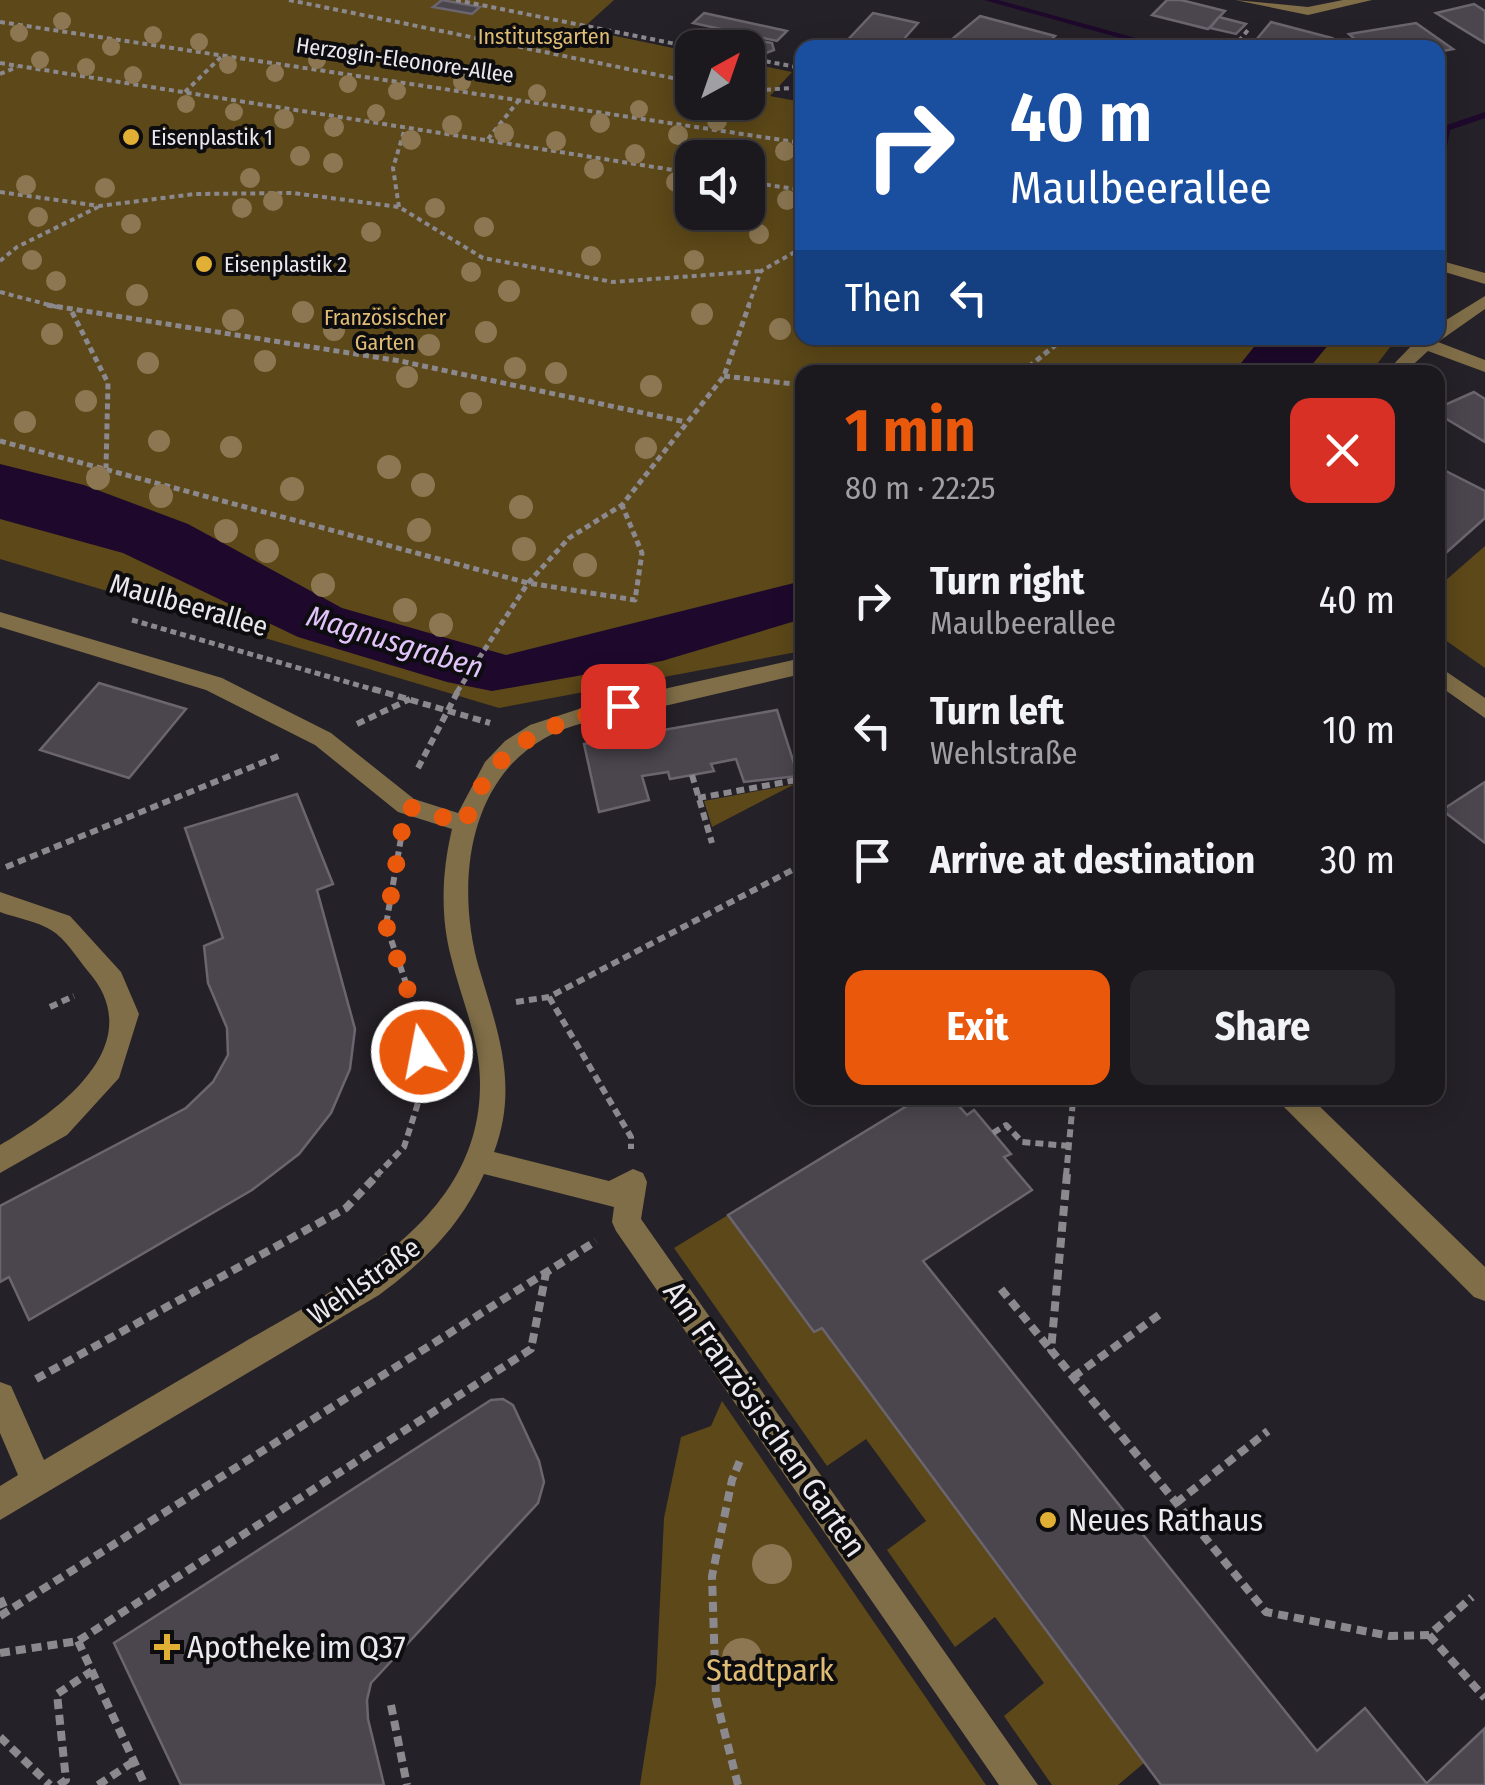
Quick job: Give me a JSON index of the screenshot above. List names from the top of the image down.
{
  "streets": {
    "street": ["Wehlstraße", "Am Französischen Garten"],
    "path": ["Herzogin-Eleonore-Allee", "Maulbeerallee"]
  },
  "crossings": [
    ["Maulbeerallee", "Wehlstraße"]
  ],
  "water": ["Magnusgraben"],
  "parks": ["Institutsgarten", "Französischer Garten", "Stadtpark"],
  "places": {
    "other": ["Eisenplastik 1", "Eisenplastik 2", "Neues Rathaus"],
    "health": ["Apotheke im Q37"]
  },
  "north": "top right",
  "page": {
    "turn": ["40 m", "Maulbeerallee"],
    "then": "Then",
    "heading": ["1 min", "80 m · 22:25"],
    "list": [
      {
        "name": "Turn right",
        "note": "Maulbeerallee",
        "value": "40 m"
      },
      {
        "name": "Turn left",
        "note": "Wehlstraße",
        "value": "10 m"
      },
      {
        "name": "Arrive at destination",
        "value": "30 m"
      }
    ],
    "buttons": ["Exit", "Share"]
  }
}
